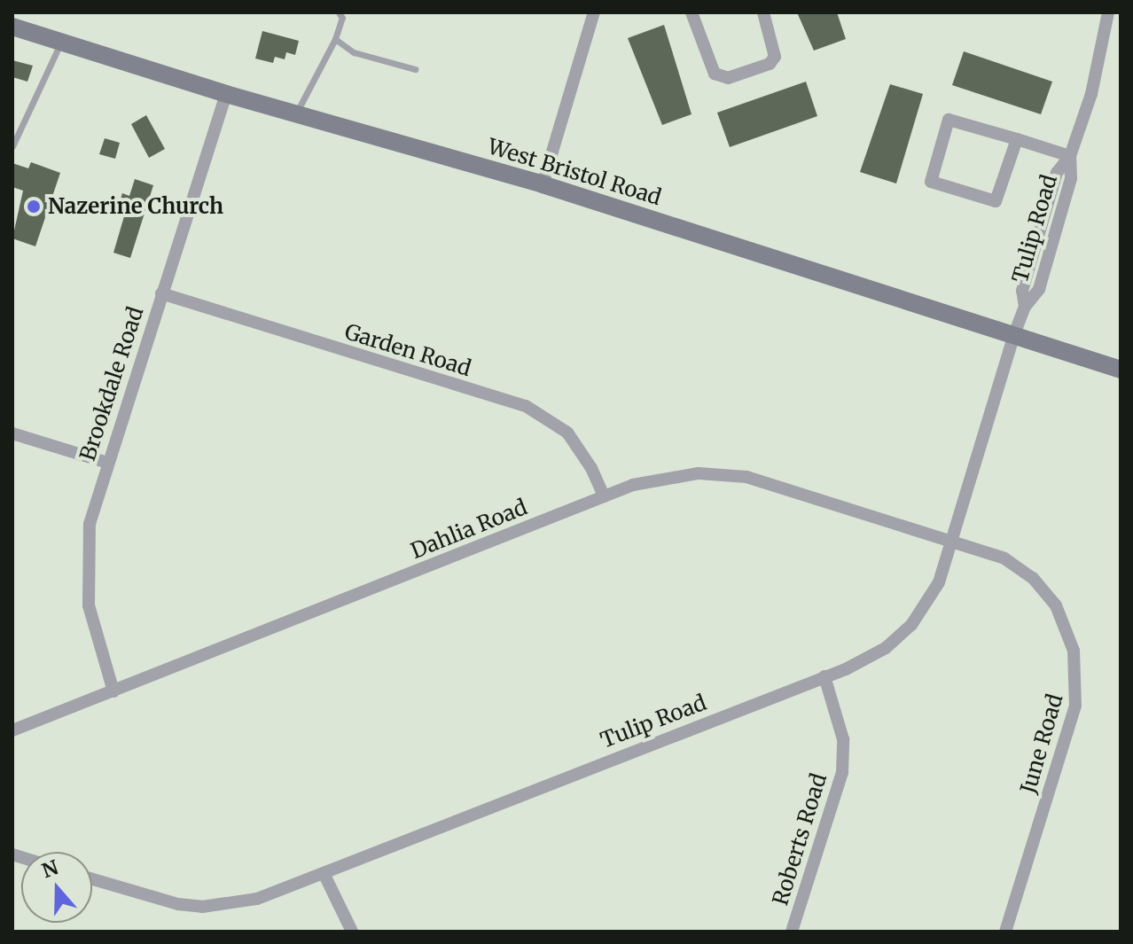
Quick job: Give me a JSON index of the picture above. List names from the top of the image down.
{
  "streets": {
    "main road": ["West Bristol Road"],
    "street": [
      "Tulip Road",
      "Garden Road",
      "Brookdale Road",
      "Dahlia Road",
      "June Road",
      "Roberts Road"
    ]
  },
  "crossings": [
    ["West Bristol Road", "Tulip Road"],
    ["West Bristol Road", "Brookdale Road"],
    ["Tulip Road", "Dahlia Road"],
    ["Tulip Road", "June Road"],
    ["Tulip Road", "Roberts Road"],
    ["Garden Road", "Brookdale Road"],
    ["Garden Road", "Dahlia Road"],
    ["Brookdale Road", "Dahlia Road"],
    ["Dahlia Road", "June Road"]
  ],
  "places": ["Nazerine Church"],
  "north": "top"
}
